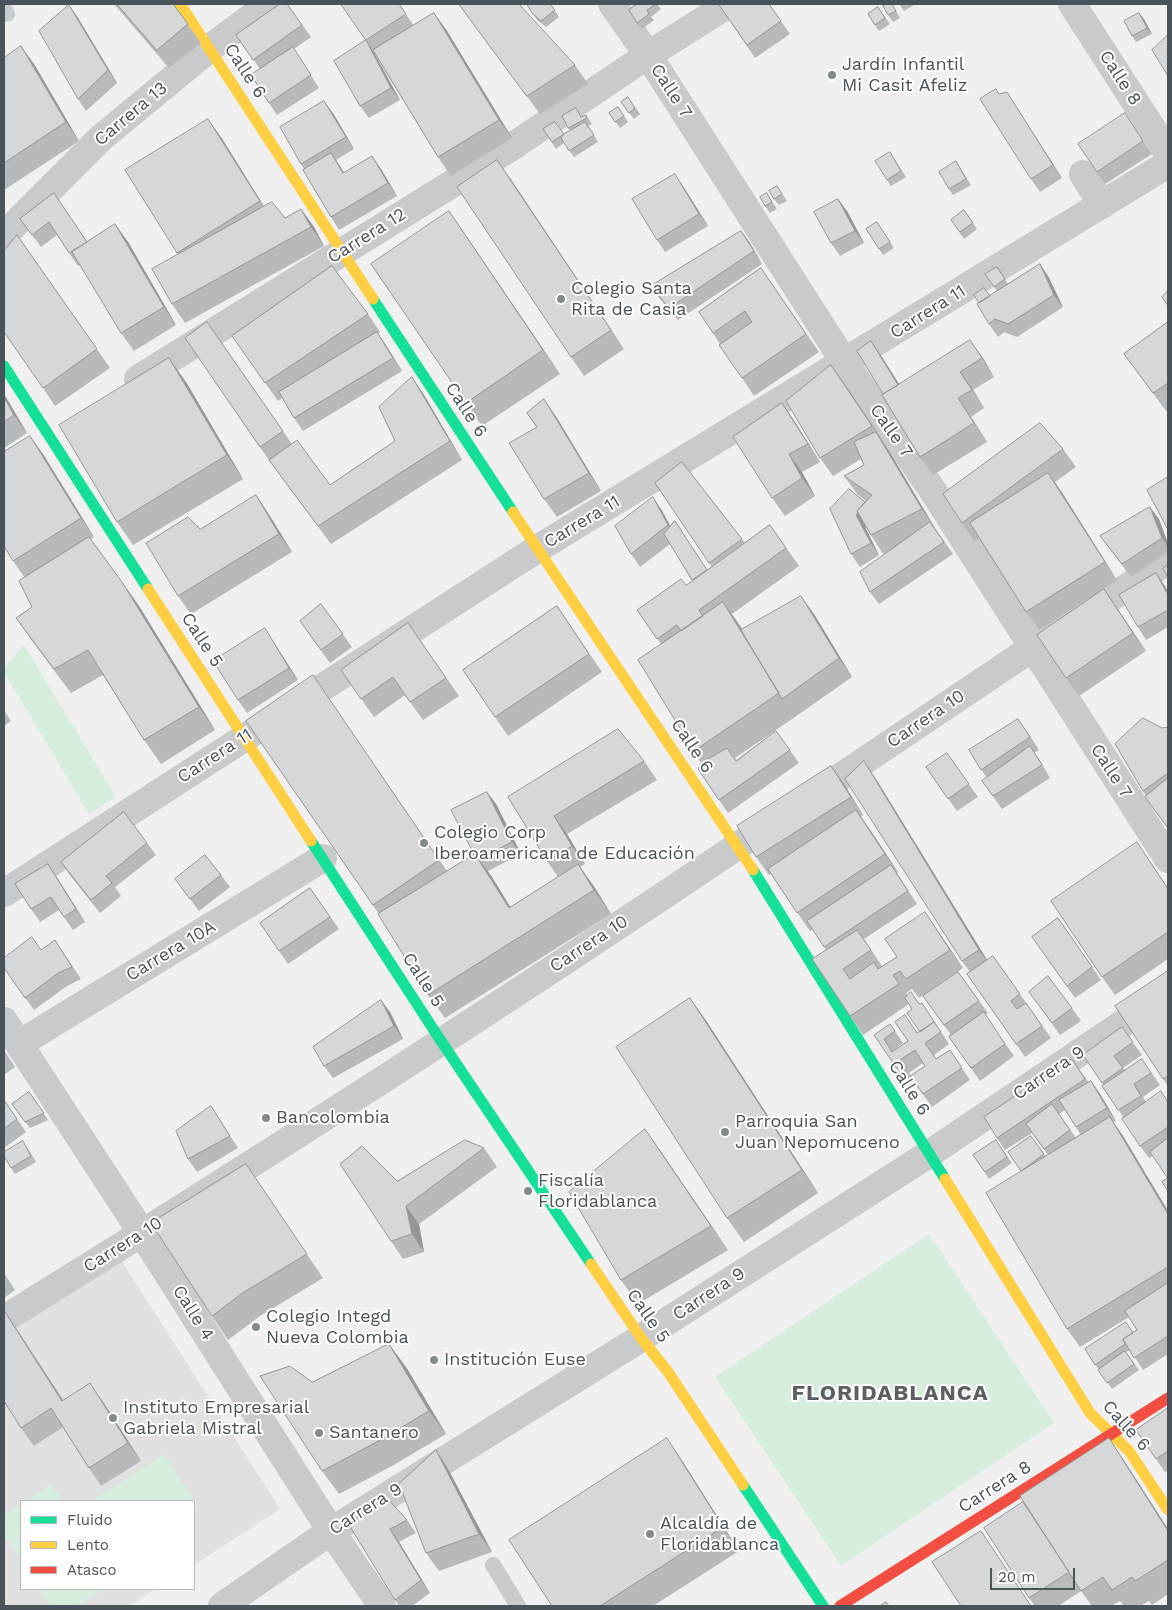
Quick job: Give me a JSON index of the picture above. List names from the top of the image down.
{
  "streets": {
    "street": [
      "Calle 6",
      "Calle 8",
      "Calle 7",
      "Carrera 13",
      "Carrera 12",
      "Carrera 11",
      "Calle 5",
      "Carrera 10",
      "Carrera 10A",
      "Carrera 9",
      "Calle 4",
      "Carrera 8"
    ]
  },
  "crossings": [
    ["Calle 6", "Carrera 13"],
    ["Calle 6", "Carrera 12"],
    ["Calle 6", "Carrera 11"],
    ["Calle 6", "Carrera 10"],
    ["Calle 6", "Carrera 9"],
    ["Calle 6", "Carrera 8"],
    ["Calle 7", "Carrera 12"],
    ["Calle 7", "Carrera 11"],
    ["Calle 7", "Carrera 10"],
    ["Carrera 11", "Calle 5"],
    ["Calle 5", "Carrera 10"],
    ["Calle 5", "Carrera 10A"],
    ["Calle 5", "Carrera 9"],
    ["Carrera 10", "Calle 4"],
    ["Carrera 10A", "Calle 4"],
    ["Carrera 9", "Calle 4"]
  ],
  "districts": ["FLORIDABLANCA"],
  "places": [
    "Jardín Infantil Mi Casit Afeliz",
    "Colegio Santa Rita de Casia",
    "Colegio Corp Iberoamericana de Educación",
    "Bancolombia",
    "Parroquia San Juan Nepomuceno",
    "Fiscalía Floridablanca",
    "Colegio Integd Nueva Colombia",
    "Institución Euse",
    "Instituto Empresarial Gabriela Mistral",
    "Santanero",
    "Alcaldía de Floridablanca"
  ],
  "legend": ["Fluido", "Lento", "Atasco"],
  "scale_bar": "20 m"
}
